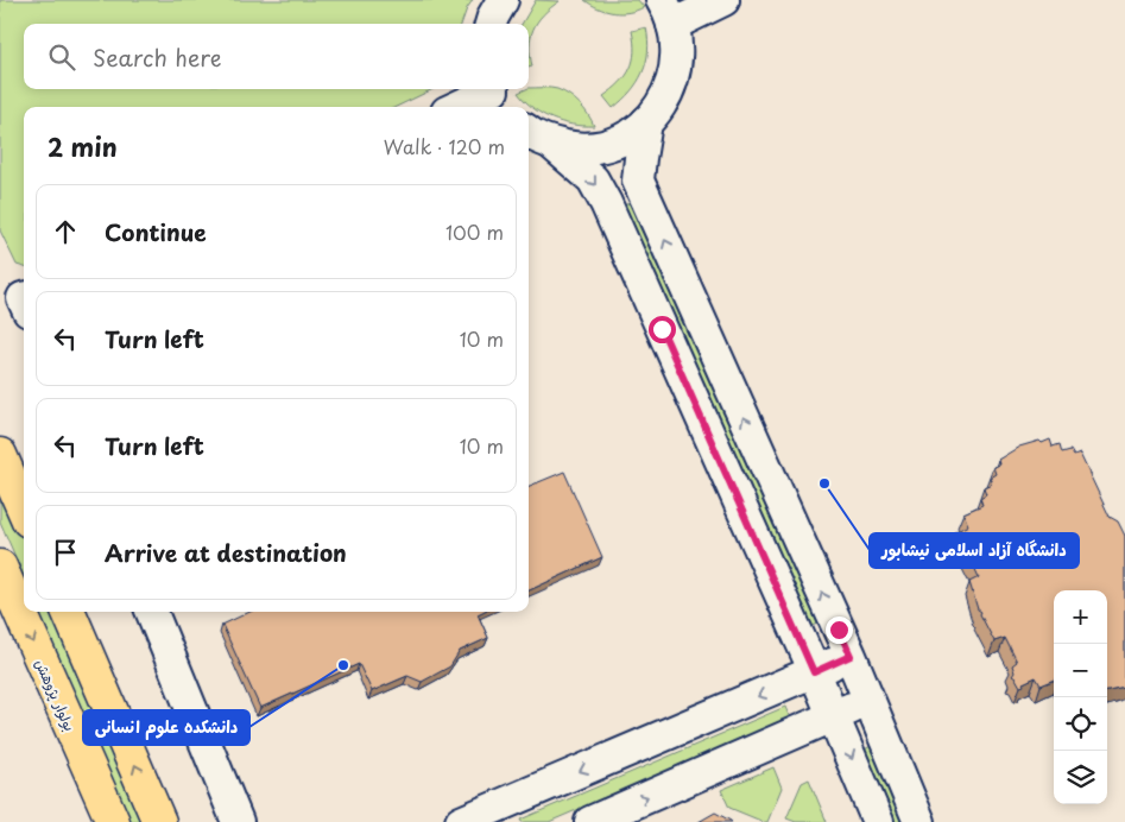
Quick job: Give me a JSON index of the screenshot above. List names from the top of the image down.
{
  "streets": {
    "main road": ["بولوار پژوهش"]
  },
  "places": ["دانشگاه آزاد اسلامی نیشابور", "دانشکده علوم انسانی"],
  "page": {
    "search": "Search here",
    "heading": ["2 min", "Walk · 120 m"],
    "list": [
      ["Continue", "100 m"],
      ["Turn left", "10 m"],
      ["Turn left", "10 m"],
      "Arrive at destination"
    ],
    "map_buttons": ["+", "−"]
  }
}
